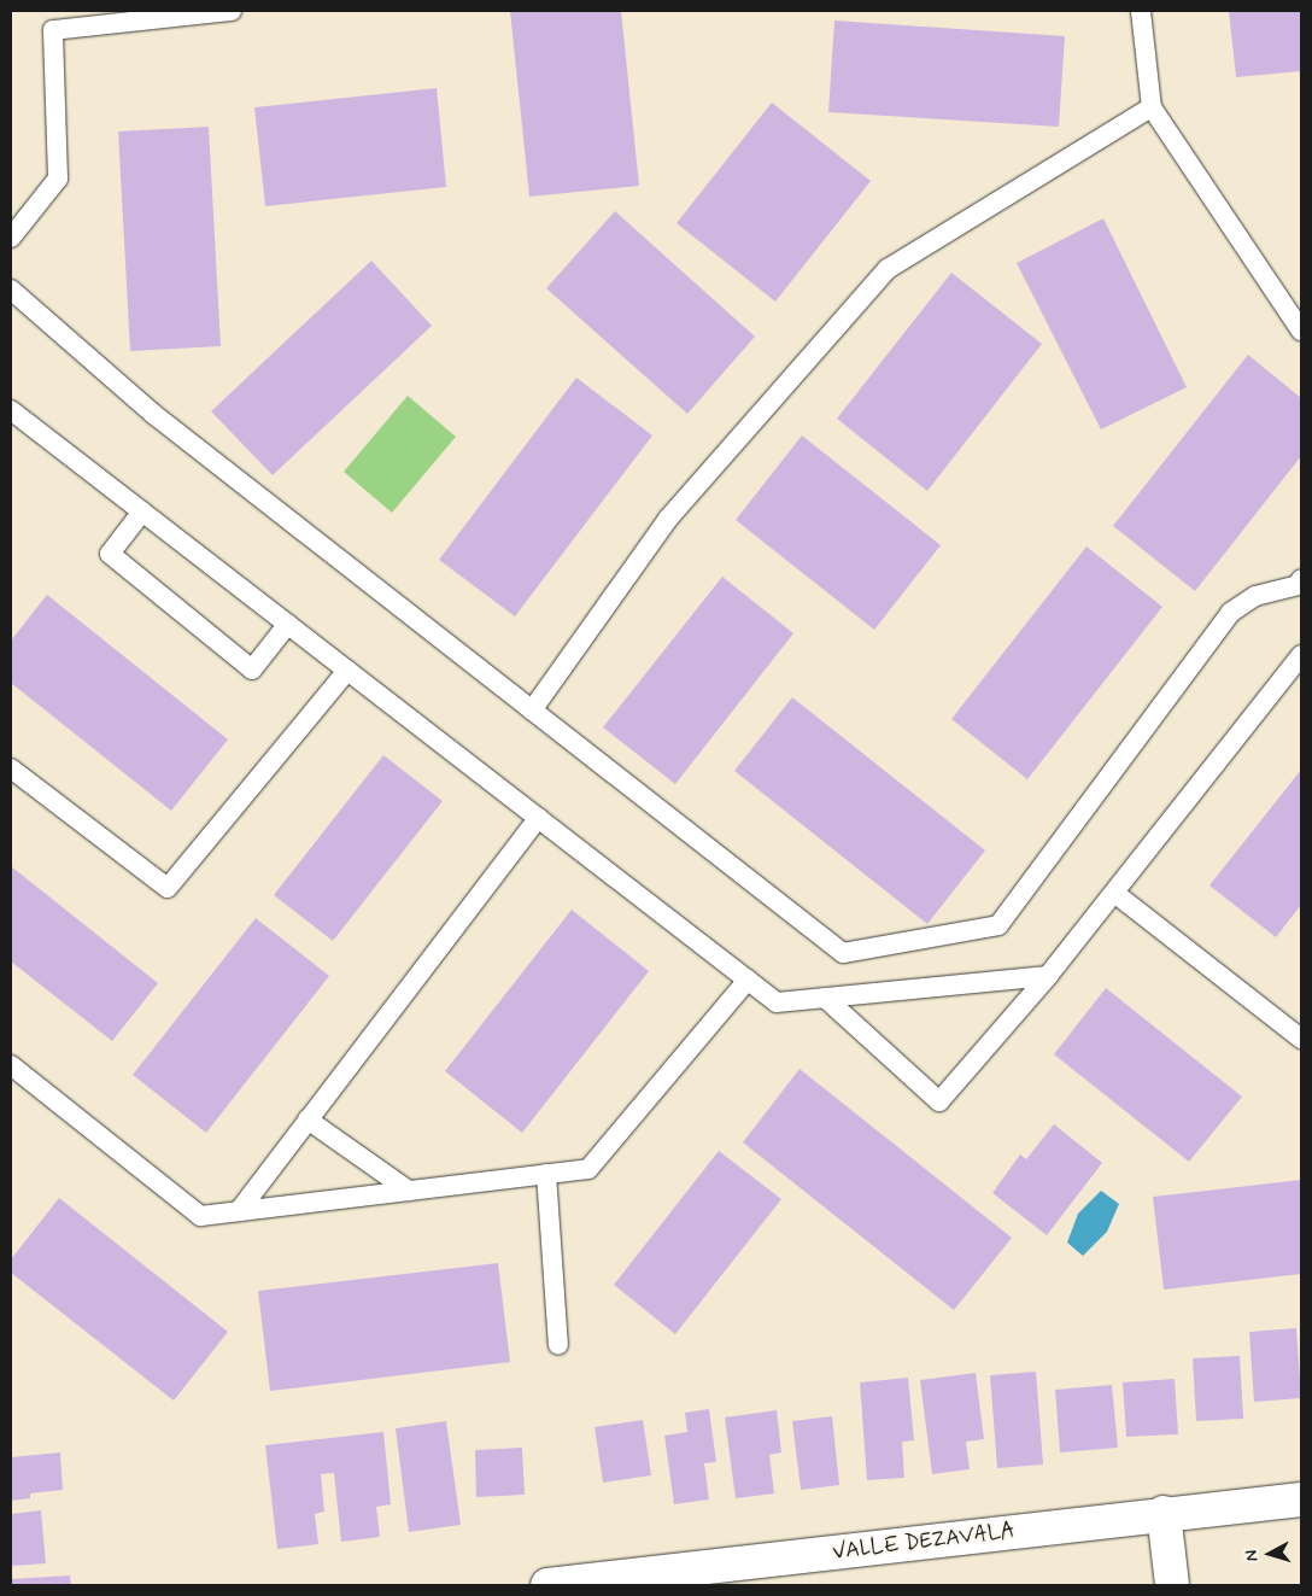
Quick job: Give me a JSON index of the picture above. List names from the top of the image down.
{
  "streets": {
    "street": ["VALLE DEZAVALA"]
  },
  "north": "left"
}
